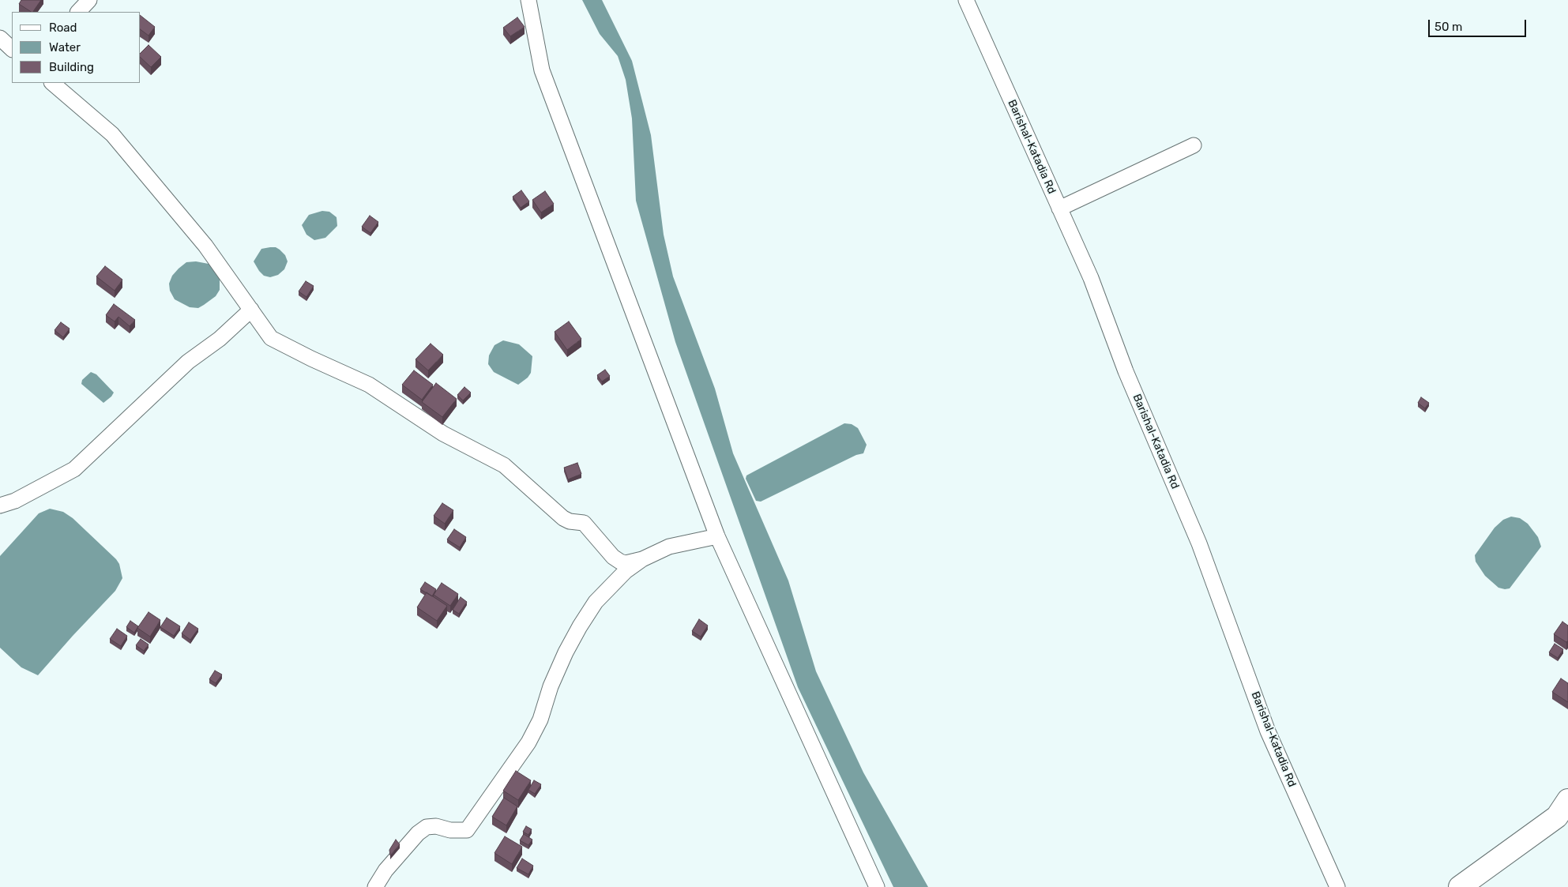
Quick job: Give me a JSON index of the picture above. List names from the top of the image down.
{
  "streets": {
    "street": ["Barishal-Katadia Rd"]
  },
  "legend": ["Road", "Water", "Building"],
  "scale_bar": "50 m"
}
